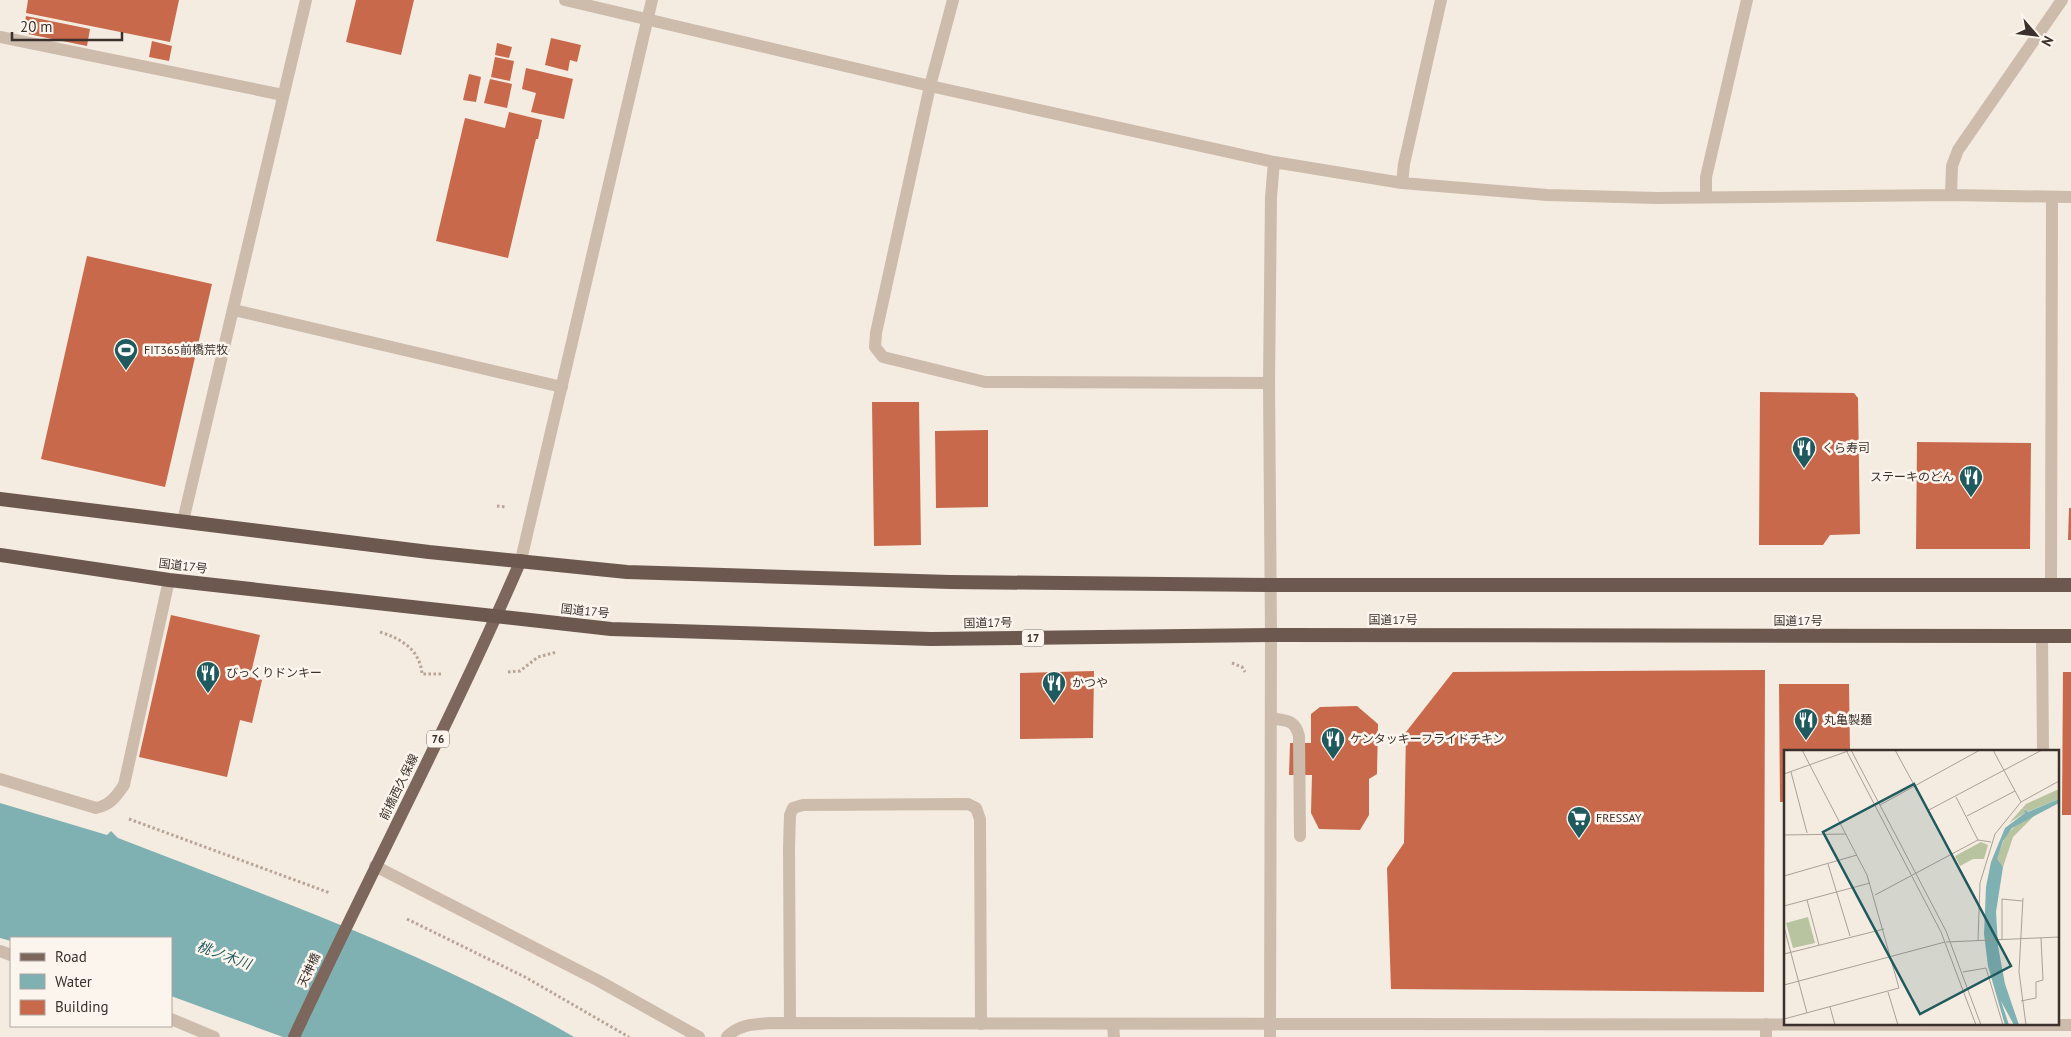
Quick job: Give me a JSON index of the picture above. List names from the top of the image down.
{
  "streets": {
    "highway": ["国道17号", "17"],
    "main road": ["76", "前橋西久保線", "天神橋"]
  },
  "crossings": [
    ["国道17号", "前橋西久保線"],
    ["前橋西久保線", "天神橋"]
  ],
  "water": ["桃ノ木川"],
  "places": {
    "sports": ["FIT365前橋荒牧"],
    "restaurant": [
      "くら寿司",
      "ステーキのどん",
      "びっくりドンキー",
      "かつや",
      "丸亀製麺",
      "ケンタッキーフライドチキン"
    ],
    "supermarket": ["FRESSAY"]
  },
  "legend": ["Road", "Water", "Building"],
  "scale_bar": "20 m",
  "north": "bottom right"
}
